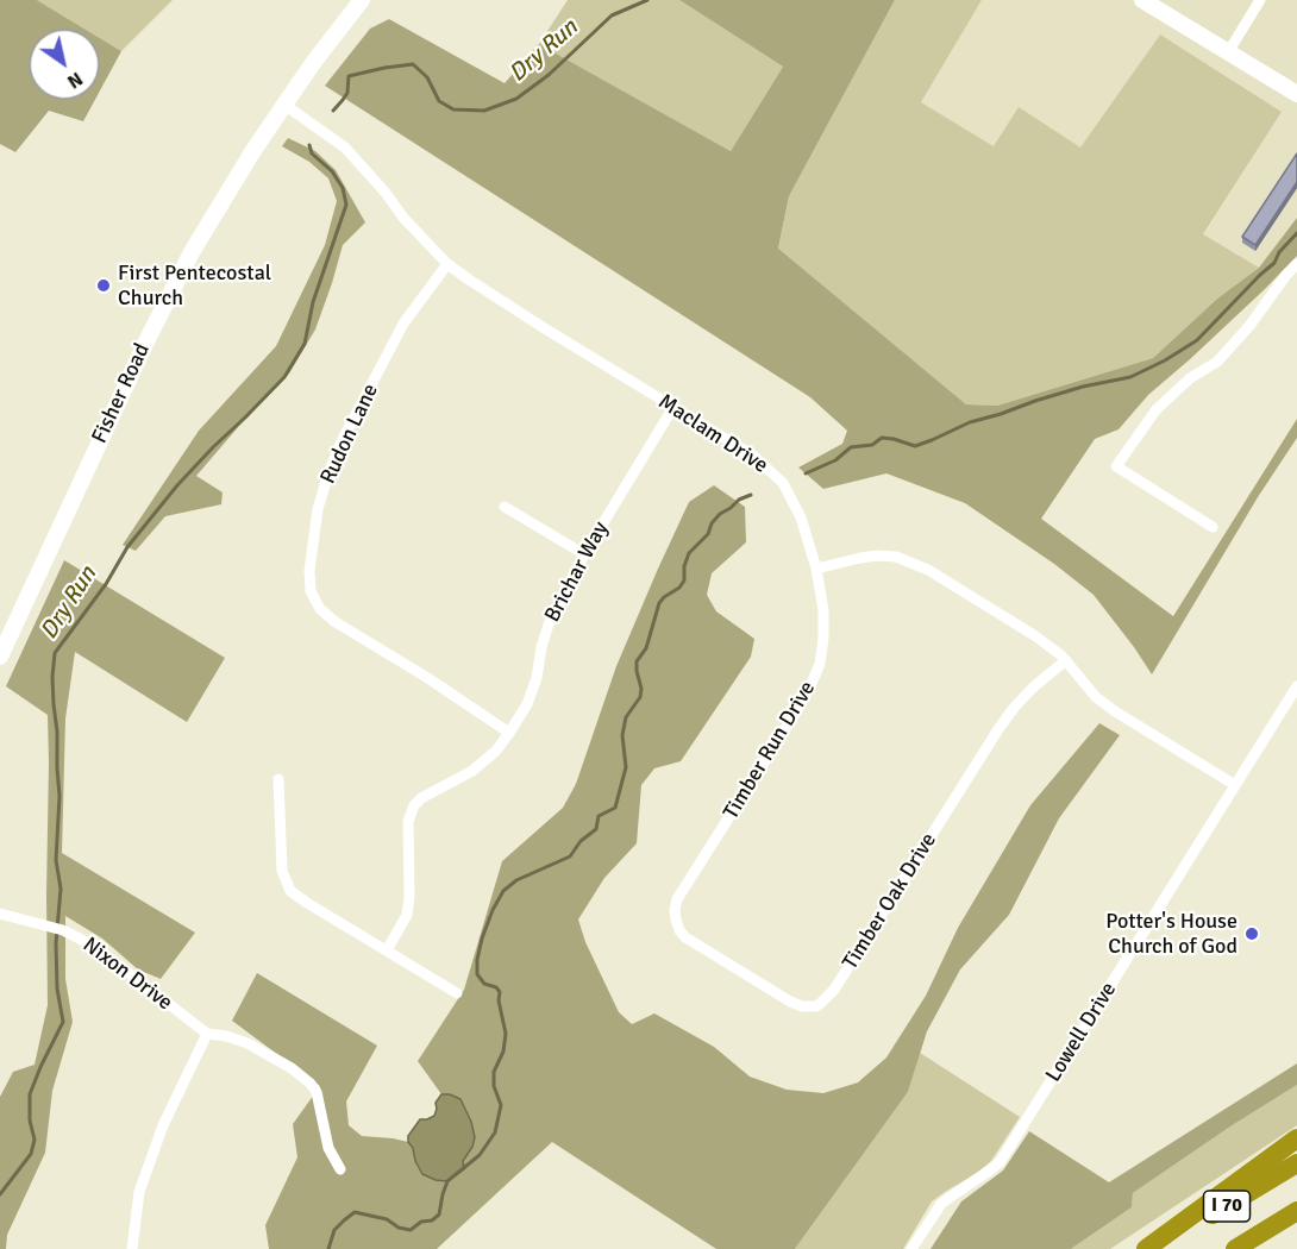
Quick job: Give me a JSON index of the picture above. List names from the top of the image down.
{
  "streets": {
    "highway": ["I 70"],
    "main road": ["Fisher Road"],
    "street": [
      "Rudon Lane",
      "Maclam Drive",
      "Brichar Way",
      "Timber Run Drive",
      "Timber Oak Drive",
      "Nixon Drive",
      "Lowell Drive"
    ]
  },
  "crossings": [
    ["Fisher Road", "Maclam Drive"],
    ["Rudon Lane", "Maclam Drive"],
    ["Rudon Lane", "Brichar Way"],
    ["Maclam Drive", "Brichar Way"],
    ["Maclam Drive", "Timber Run Drive"],
    ["Timber Run Drive", "Timber Oak Drive"]
  ],
  "water": ["Dry Run"],
  "places": ["First Pentecostal Church", "Potter's House Church of God"],
  "north": "bottom right"
}
